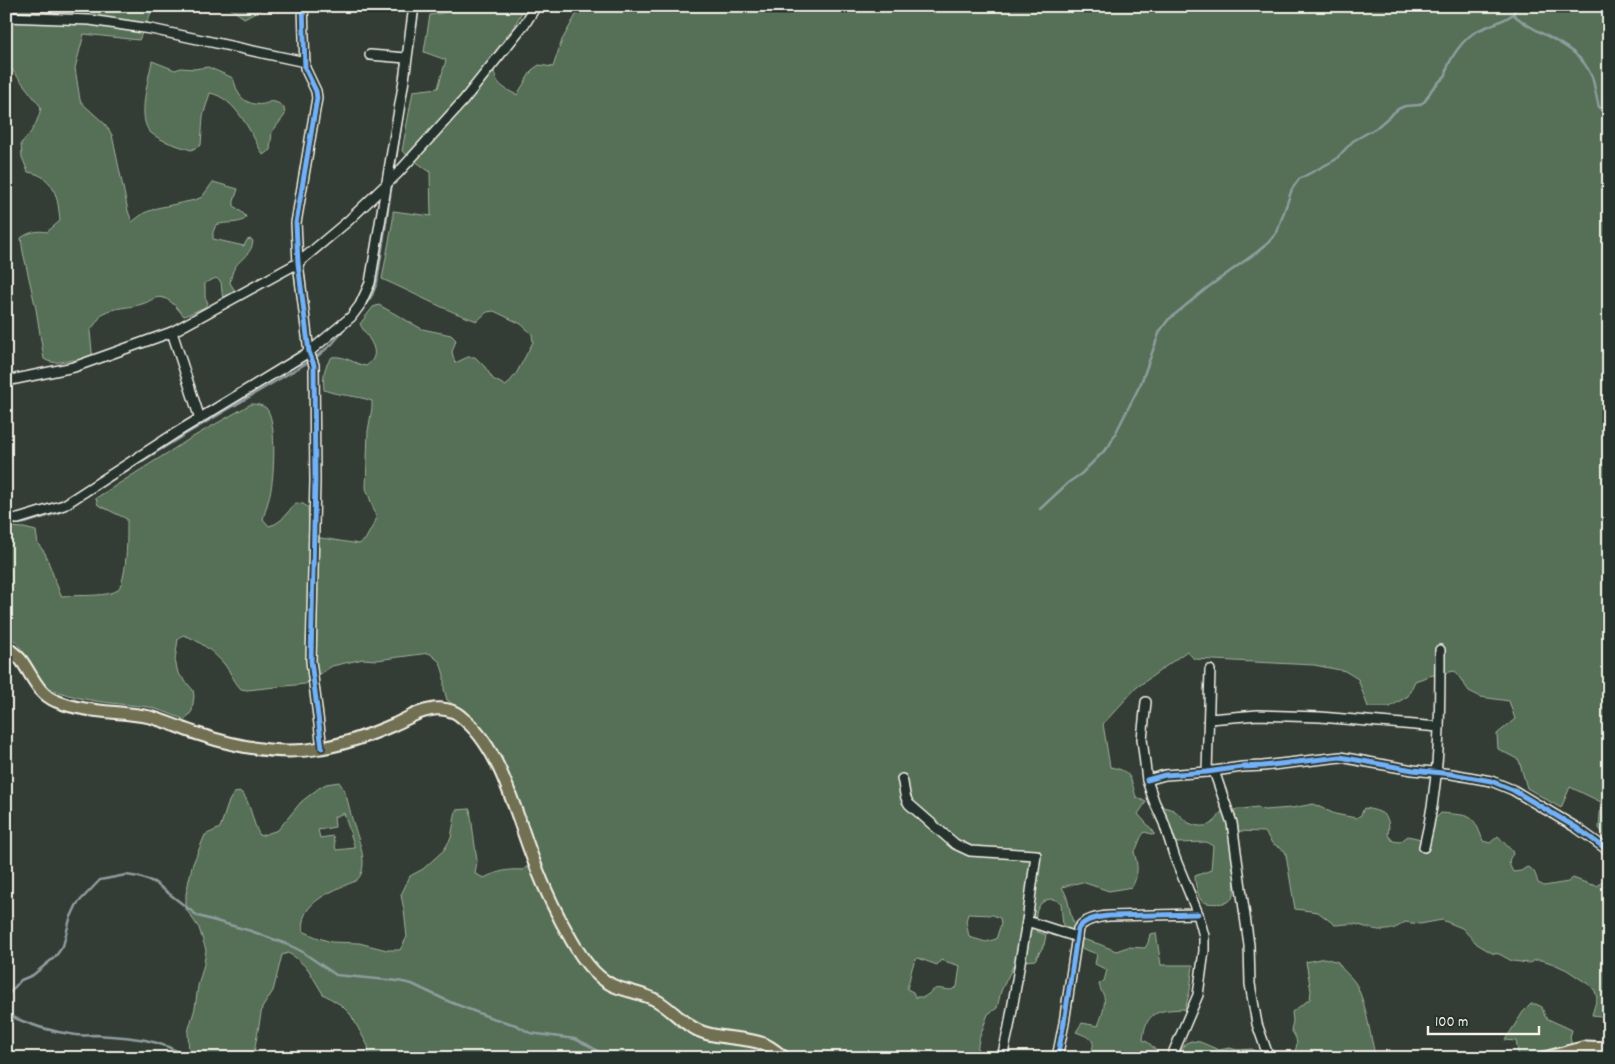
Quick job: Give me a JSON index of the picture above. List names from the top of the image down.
{
  "scale_bar": "100 m"
}
